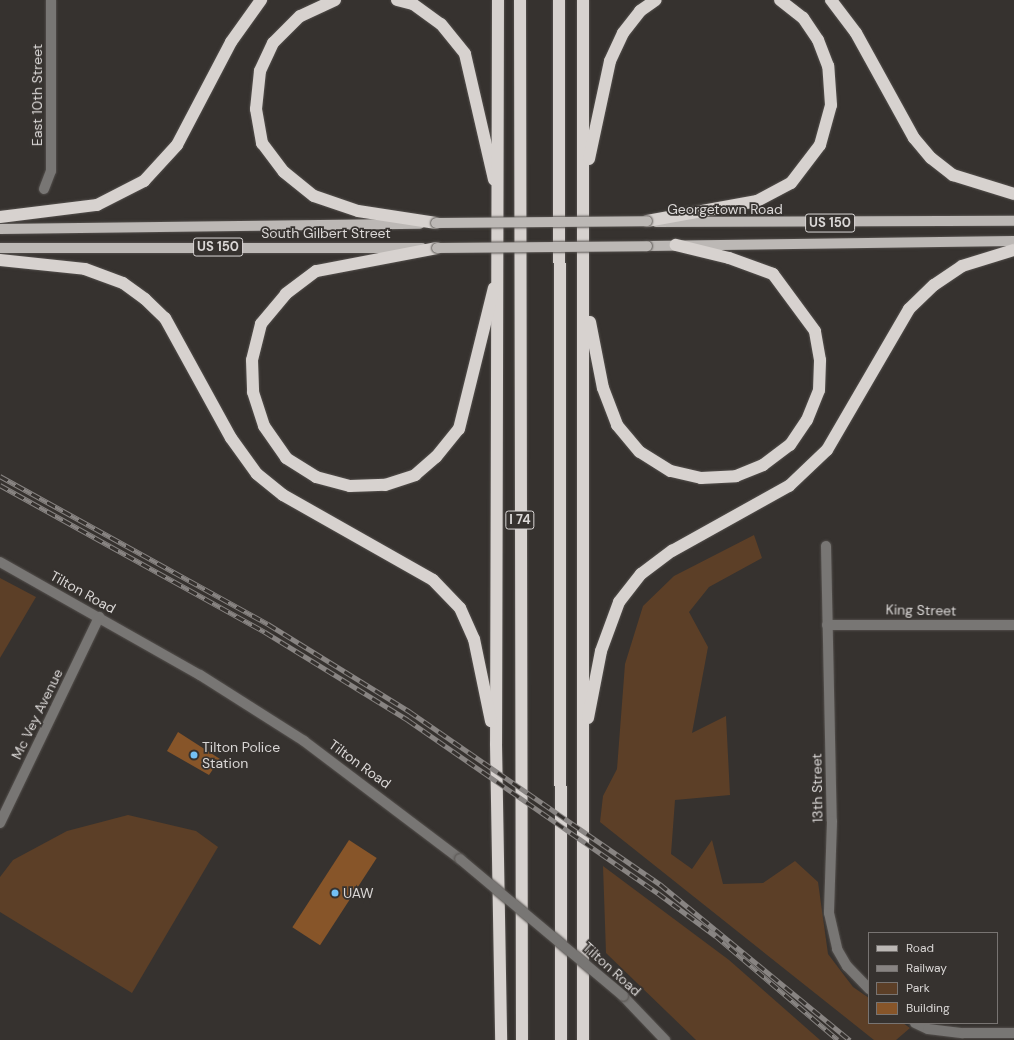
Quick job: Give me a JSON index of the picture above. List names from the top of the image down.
{
  "streets": {
    "highway": ["I 74"],
    "main road": ["Georgetown Road", "US 150", "South Gilbert Street"],
    "street": [
      "East 10th Street",
      "Tilton Road",
      "King Street",
      "Mc Vey Avenue",
      "13th Street"
    ]
  },
  "crossings": [
    ["Georgetown Road", "South Gilbert Street"],
    ["US 150", "South Gilbert Street"],
    ["Tilton Road", "Mc Vey Avenue"],
    ["King Street", "13th Street"]
  ],
  "places": ["Tilton Police Station", "UAW"],
  "legend": [
    "Road",
    "Railway",
    "Park",
    "Building"
  ]
}
